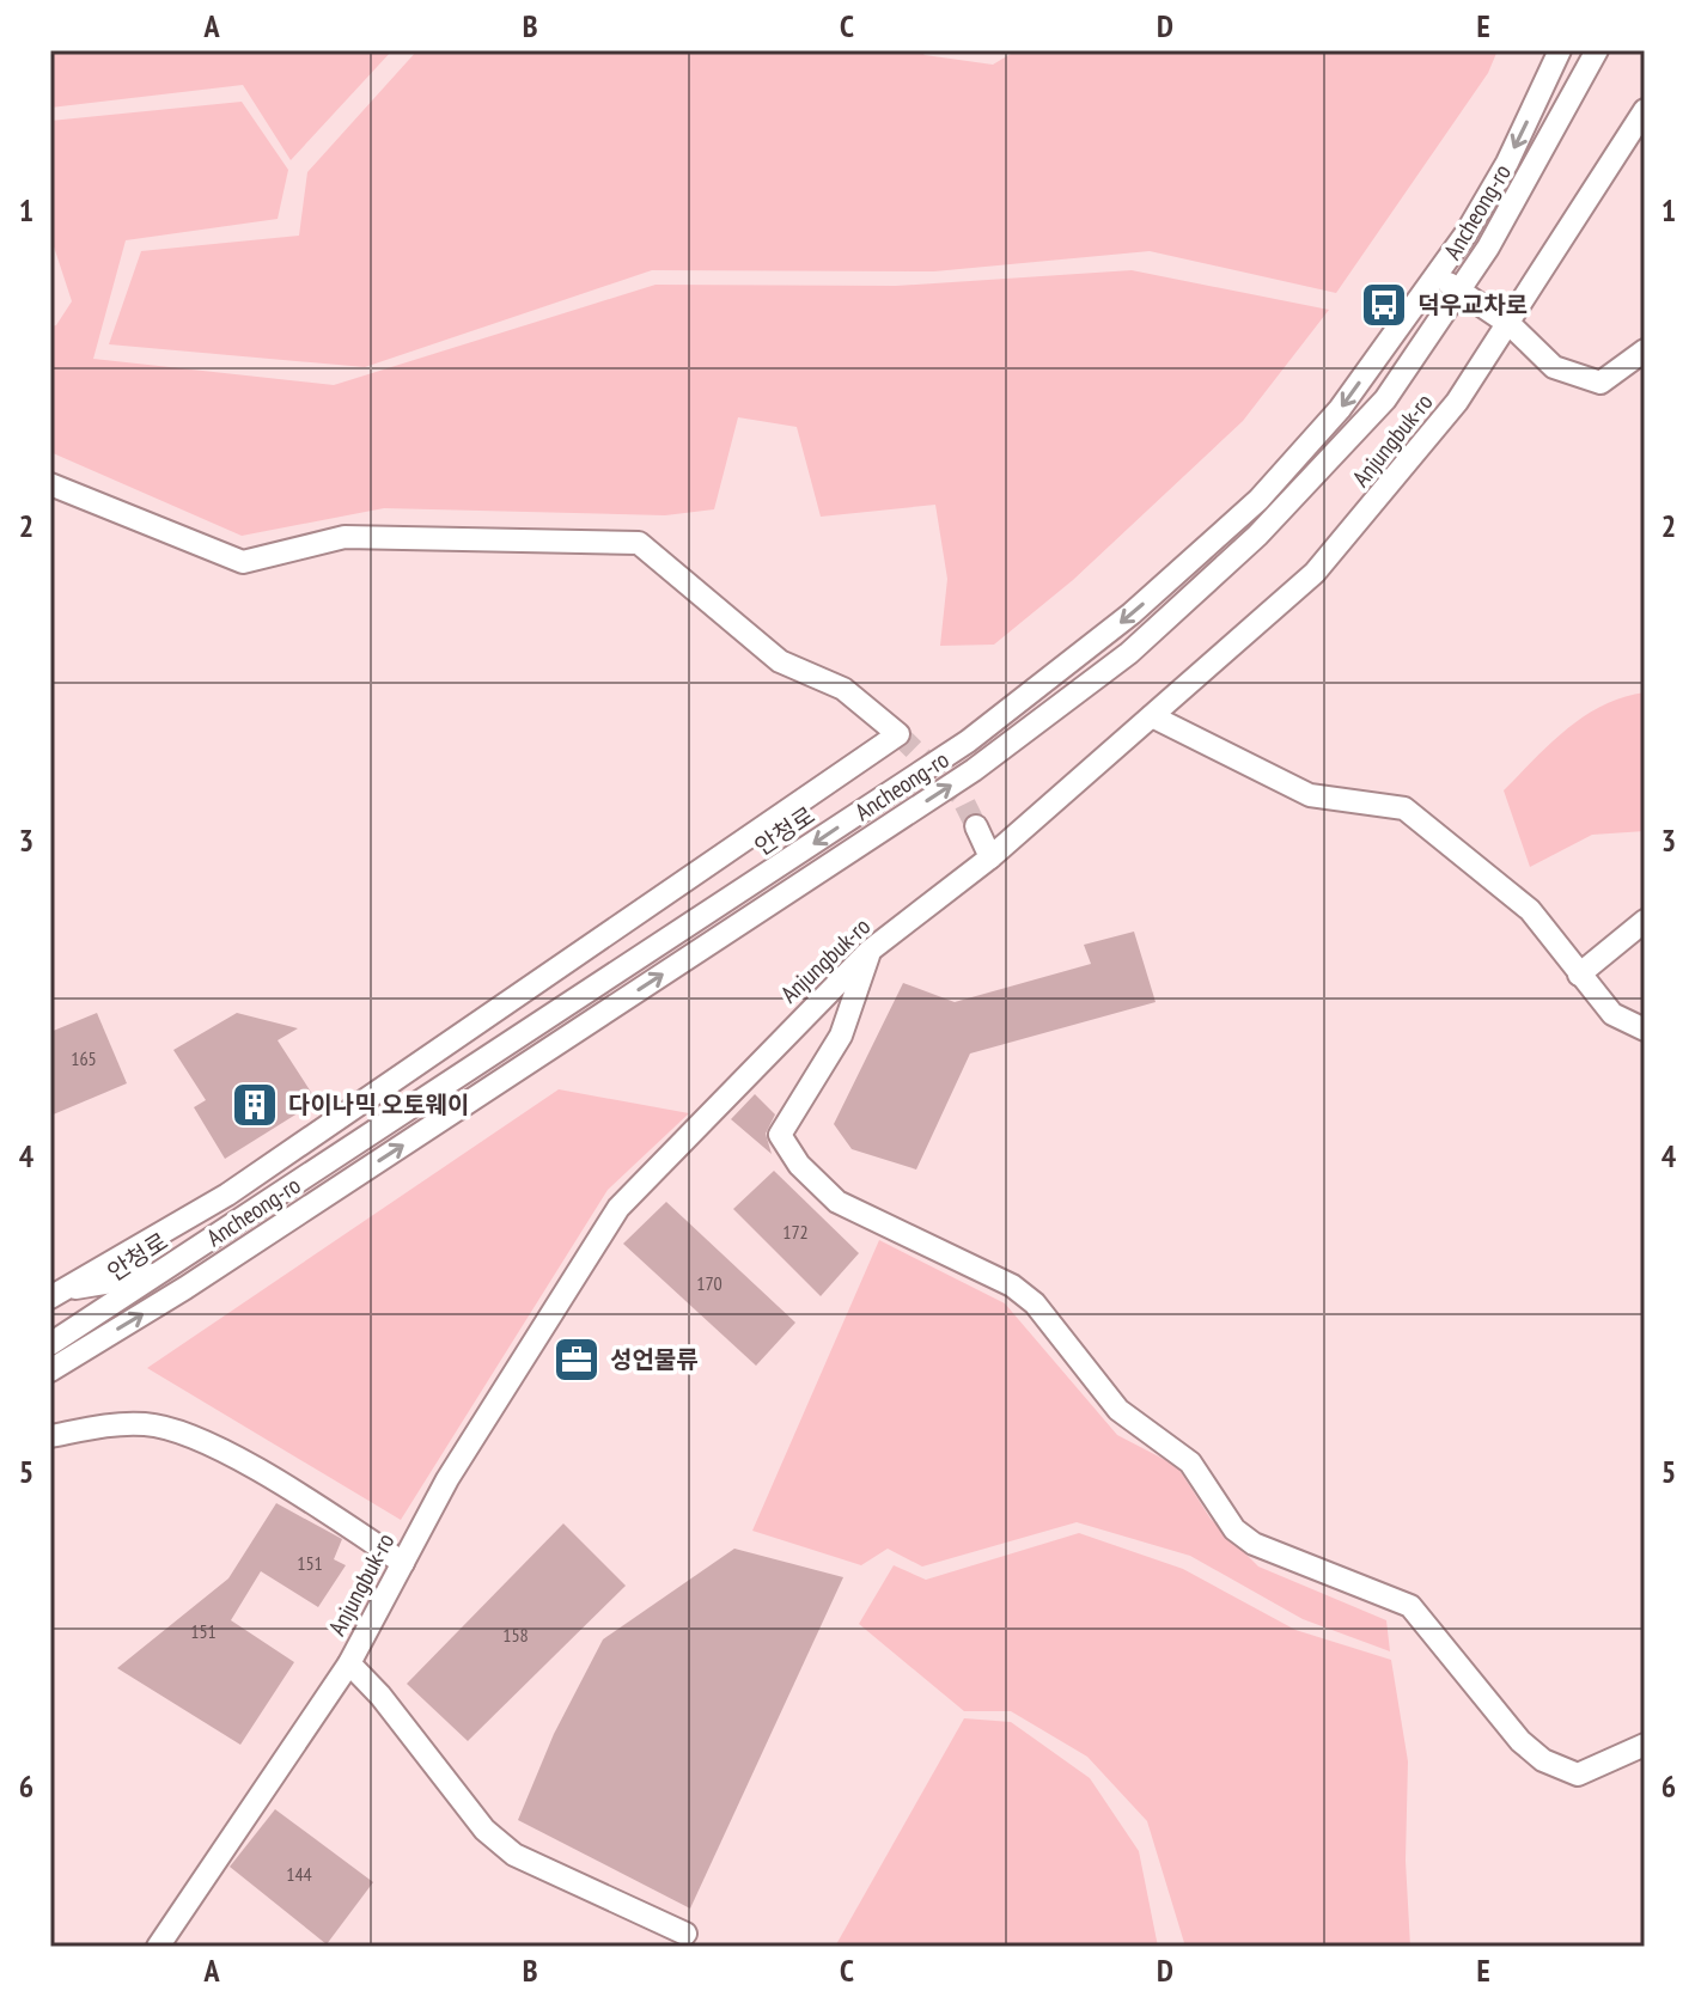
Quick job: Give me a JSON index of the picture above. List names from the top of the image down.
{
  "streets": {
    "street": ["Ancheong-ro", "Anjungbuk-ro", "안청로"]
  },
  "one_way": ["Ancheong-ro", "안청로"],
  "places": {
    "bus stop": ["덕우교차로"],
    "building": ["다이나믹 오토웨이"],
    "office": ["성언물류"]
  },
  "house_numbers": [
    "165",
    "172",
    "170",
    "151",
    "151",
    "158",
    "144"
  ],
  "grid": {
    "columns": [
      "A",
      "B",
      "C",
      "D",
      "E"
    ],
    "rows": [
      "1",
      "2",
      "3",
      "4",
      "5",
      "6"
    ]
  }
}
